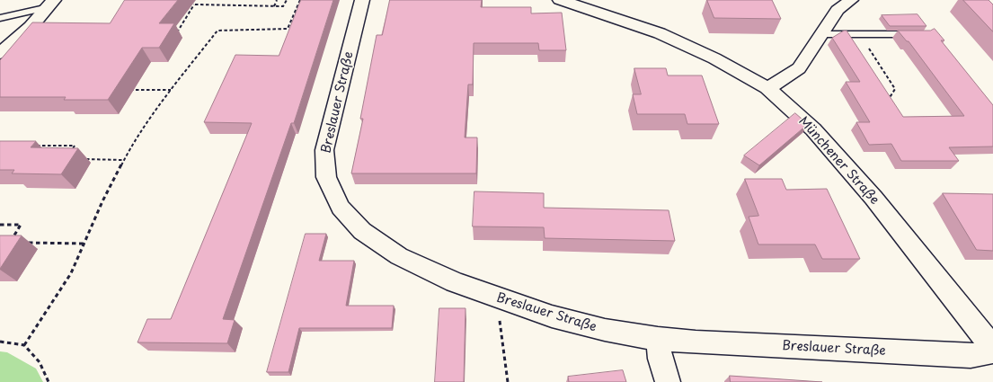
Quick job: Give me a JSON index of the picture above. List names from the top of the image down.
{
  "streets": {
    "street": ["Breslauer Straße", "Münchener Straße"]
  }
}
